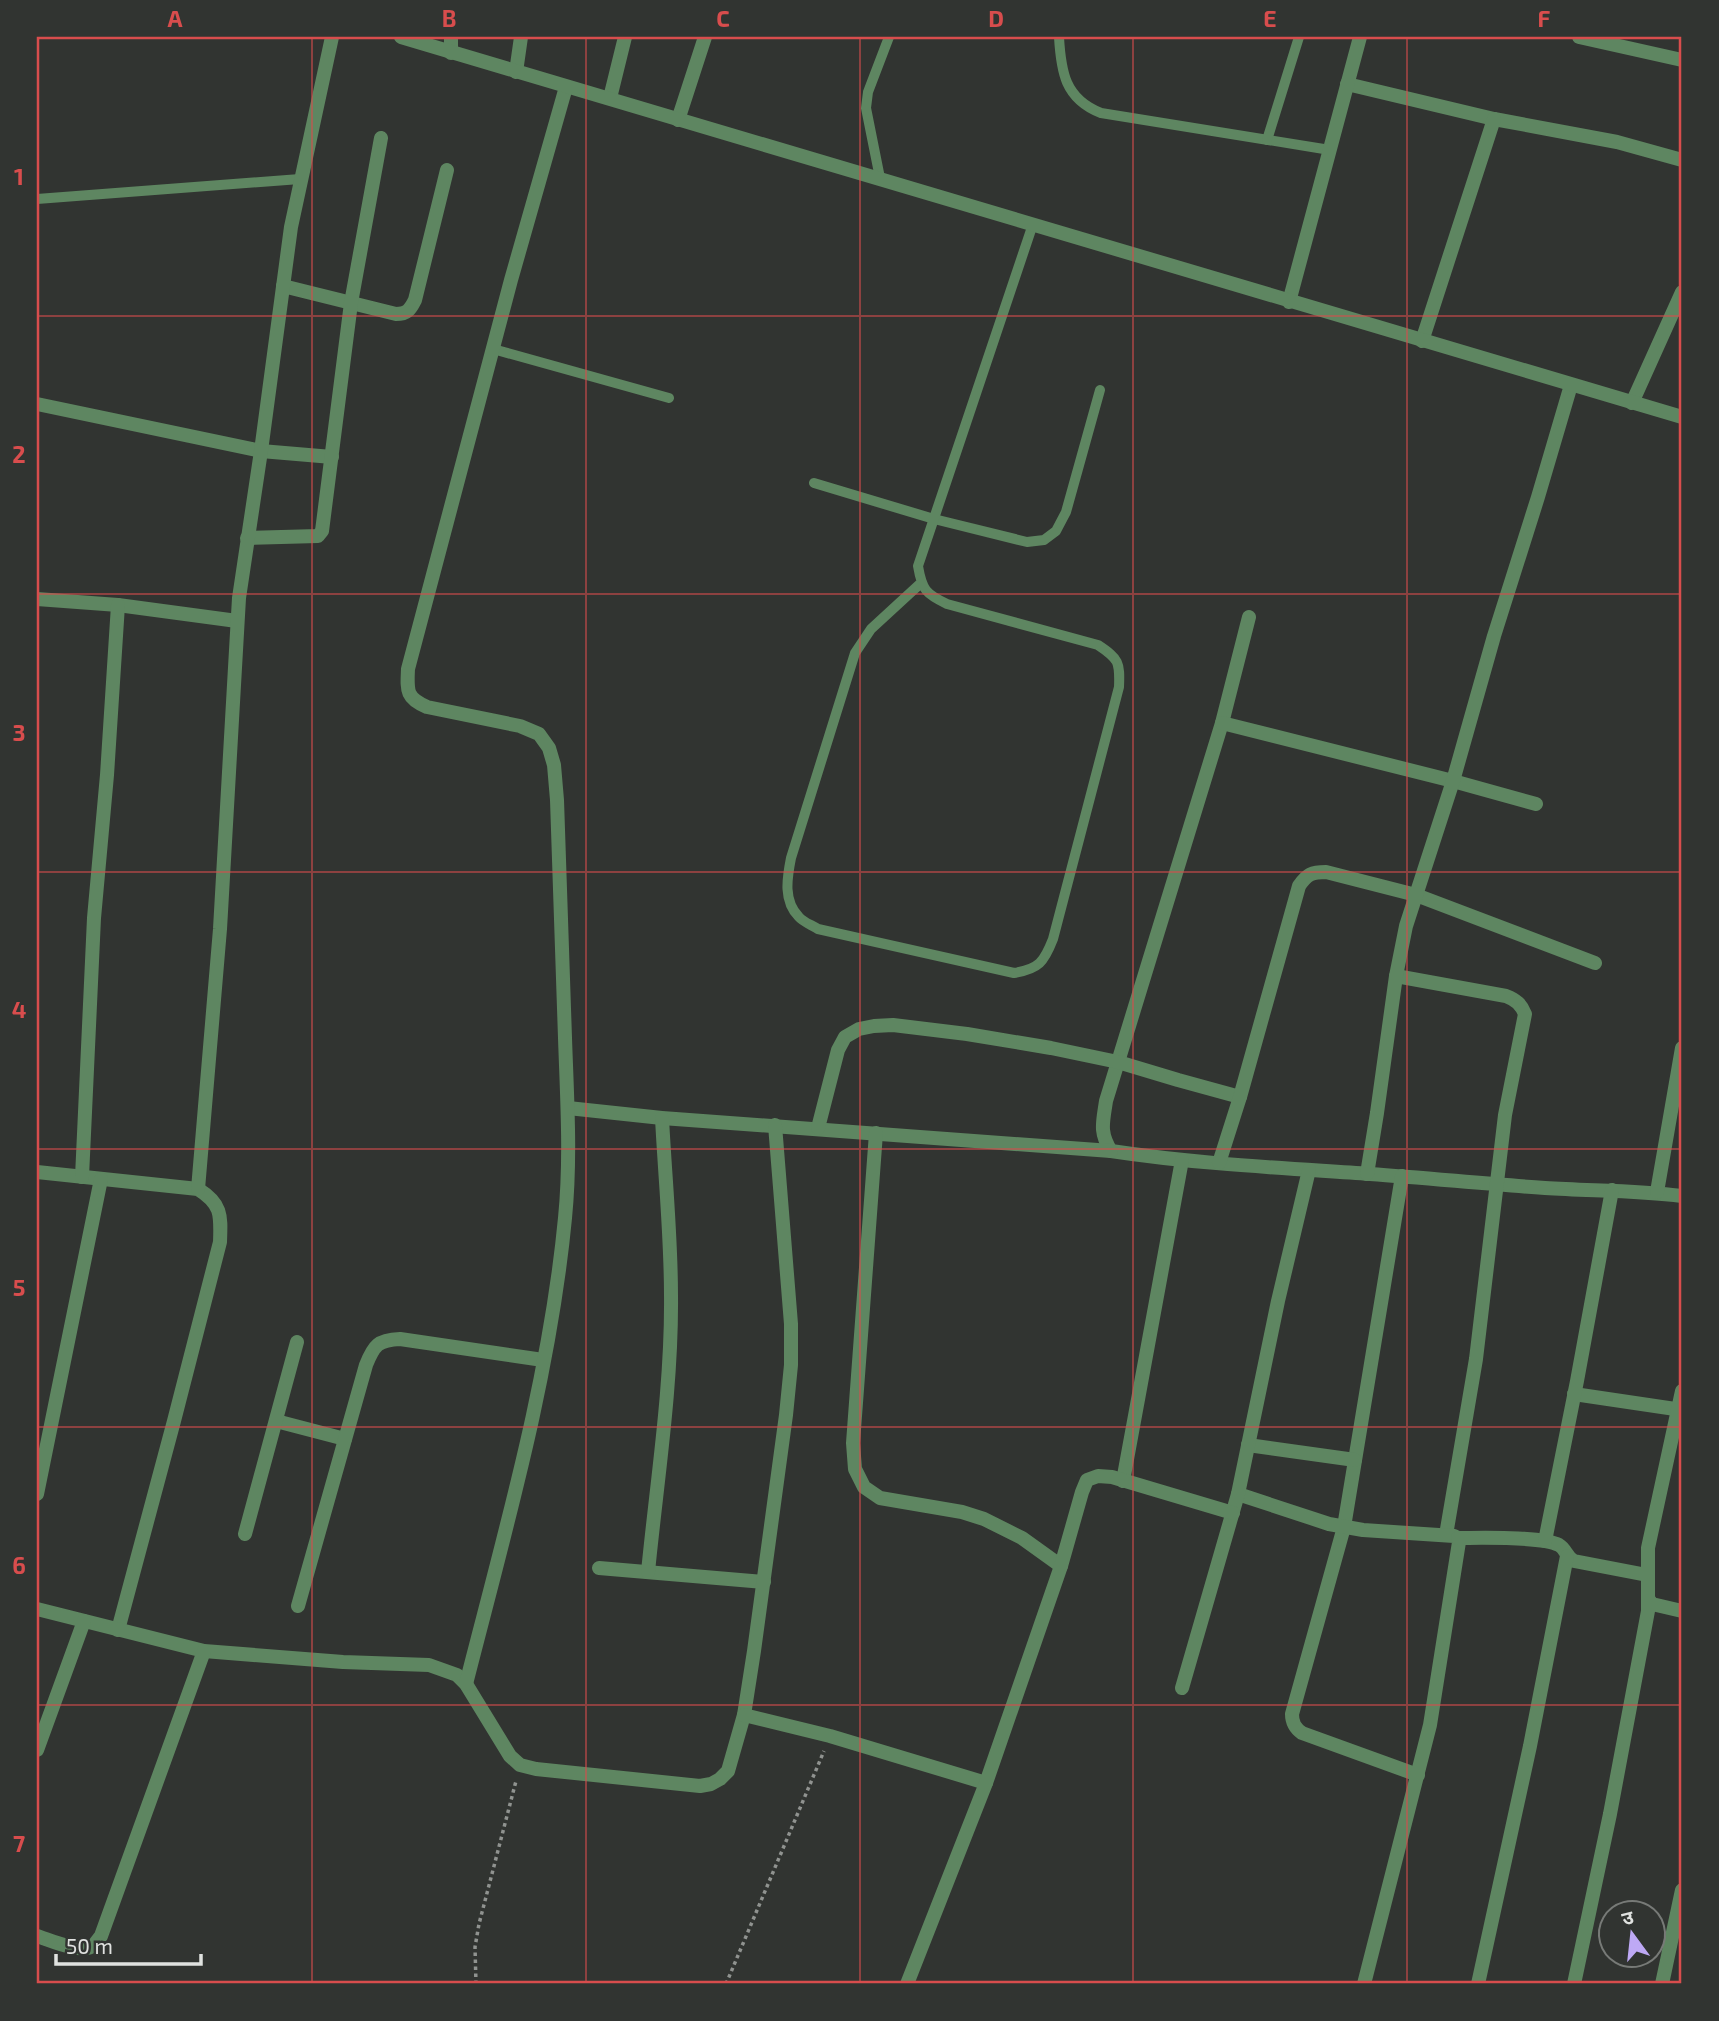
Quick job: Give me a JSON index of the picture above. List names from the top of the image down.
{
  "scale_bar": "50 m",
  "north": "top",
  "grid": {
    "columns": [
      "A",
      "B",
      "C",
      "D",
      "E",
      "F"
    ],
    "rows": [
      "1",
      "2",
      "3",
      "4",
      "5",
      "6",
      "7"
    ]
  }
}
